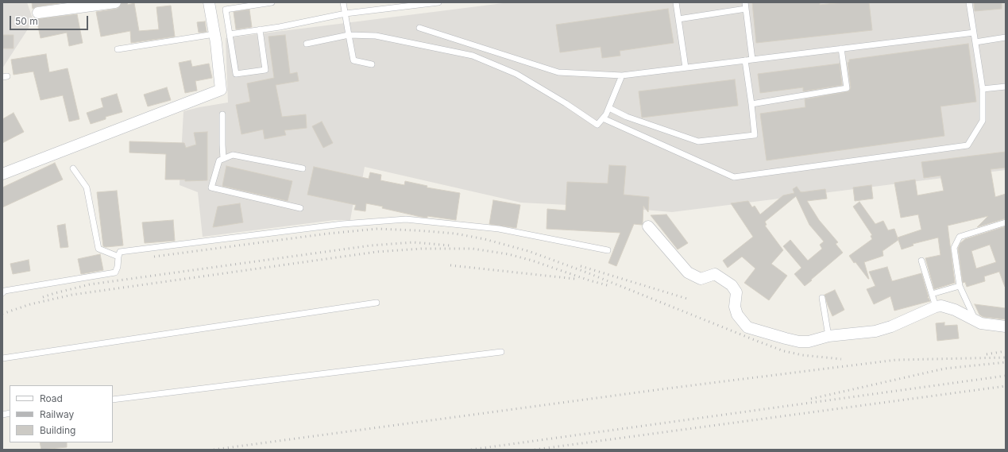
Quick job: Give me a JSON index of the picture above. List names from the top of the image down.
{
  "legend": ["Road", "Railway", "Building"],
  "scale_bar": "50 m"
}
